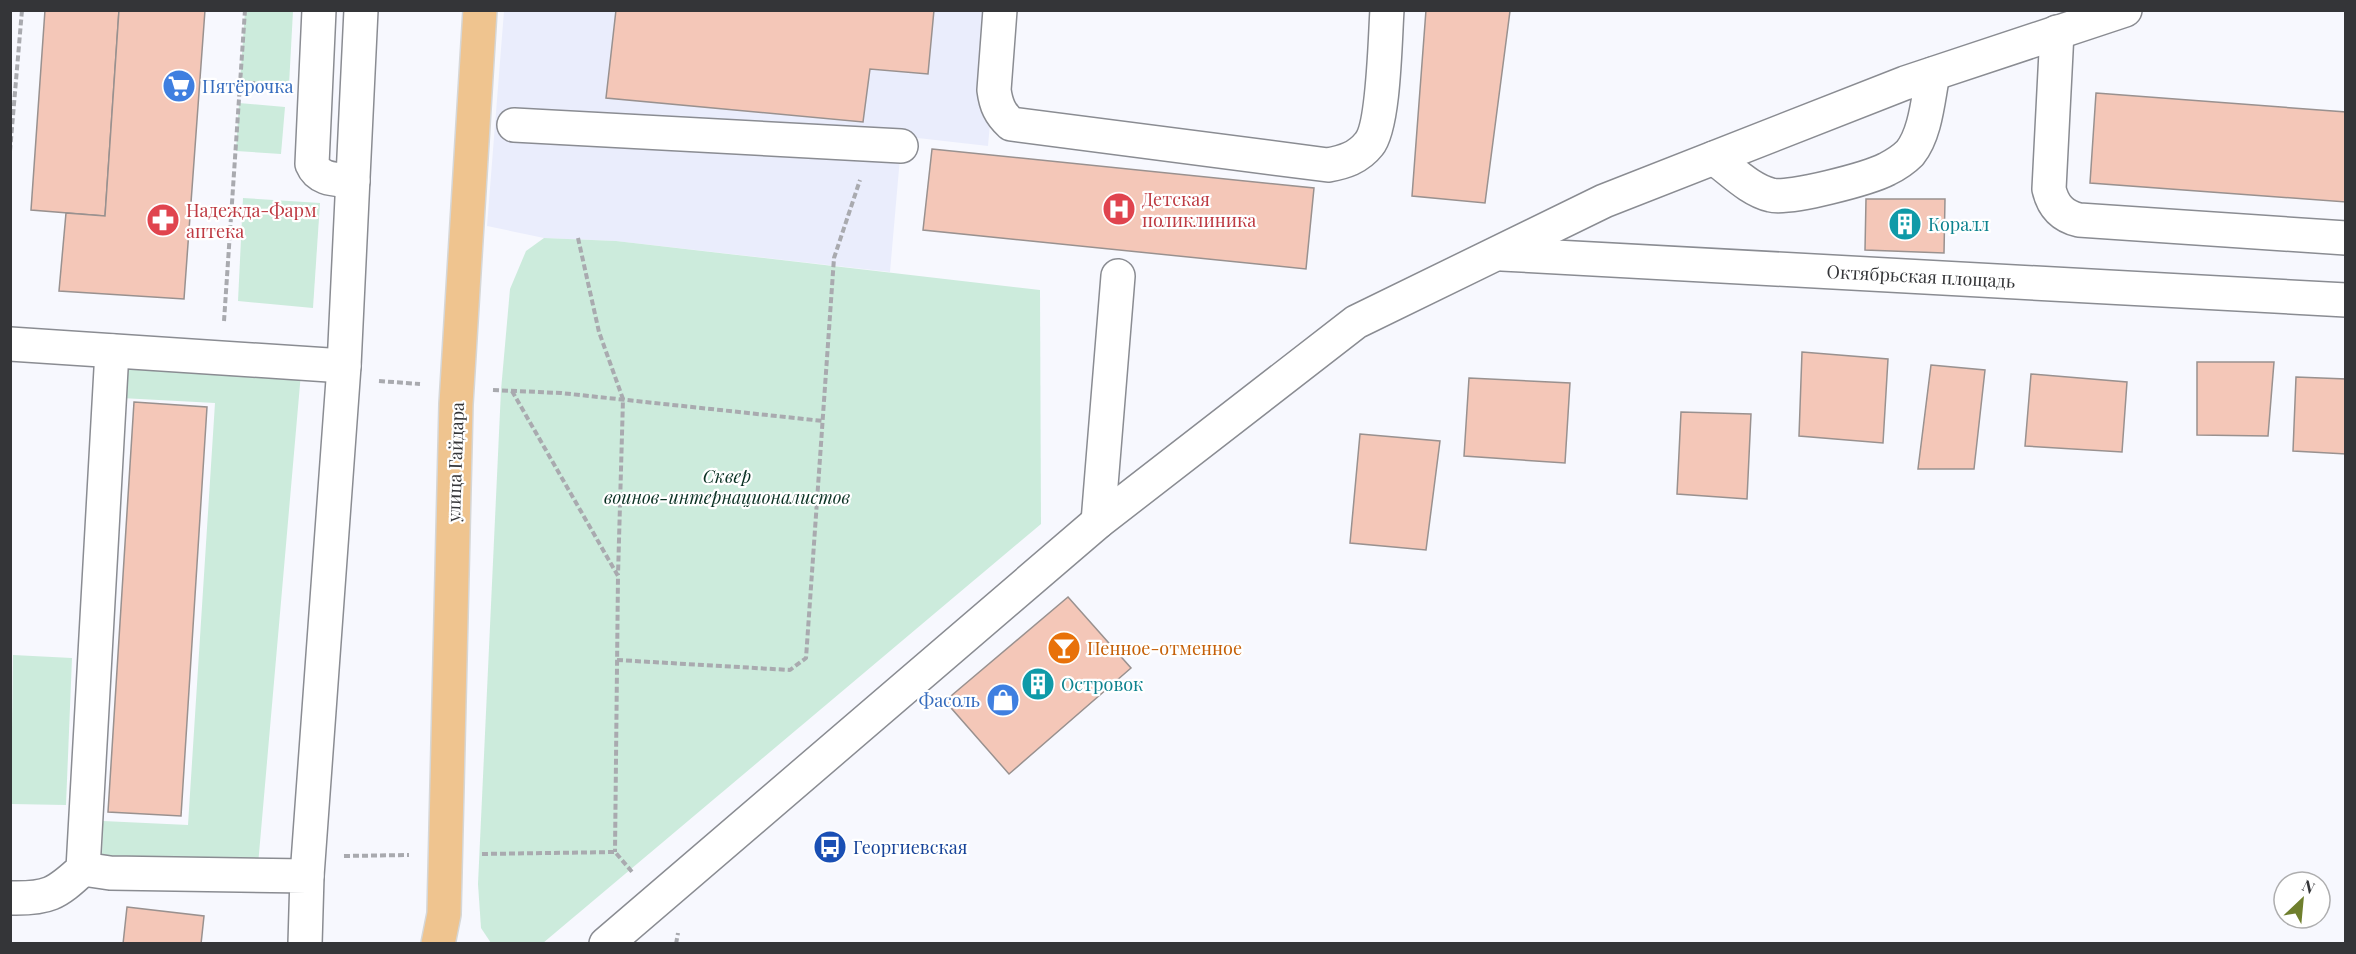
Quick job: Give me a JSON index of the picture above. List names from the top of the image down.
{
  "streets": {
    "main road": ["улица Гайдара"],
    "street": ["Октябрьская площадь"]
  },
  "parks": ["Сквер воинов-интернационалистов"],
  "places": {
    "supermarket": ["Пятёрочка"],
    "hospital": ["Детская поликлиника"],
    "pharmacy": ["Надежда-Фарм аптека"],
    "building": ["Коралл", "Островок"],
    "bar": ["Пенное-отменное"],
    "shop": ["Фасоль"],
    "bus stop": ["Георгиевская"]
  },
  "north": "top right"
}
